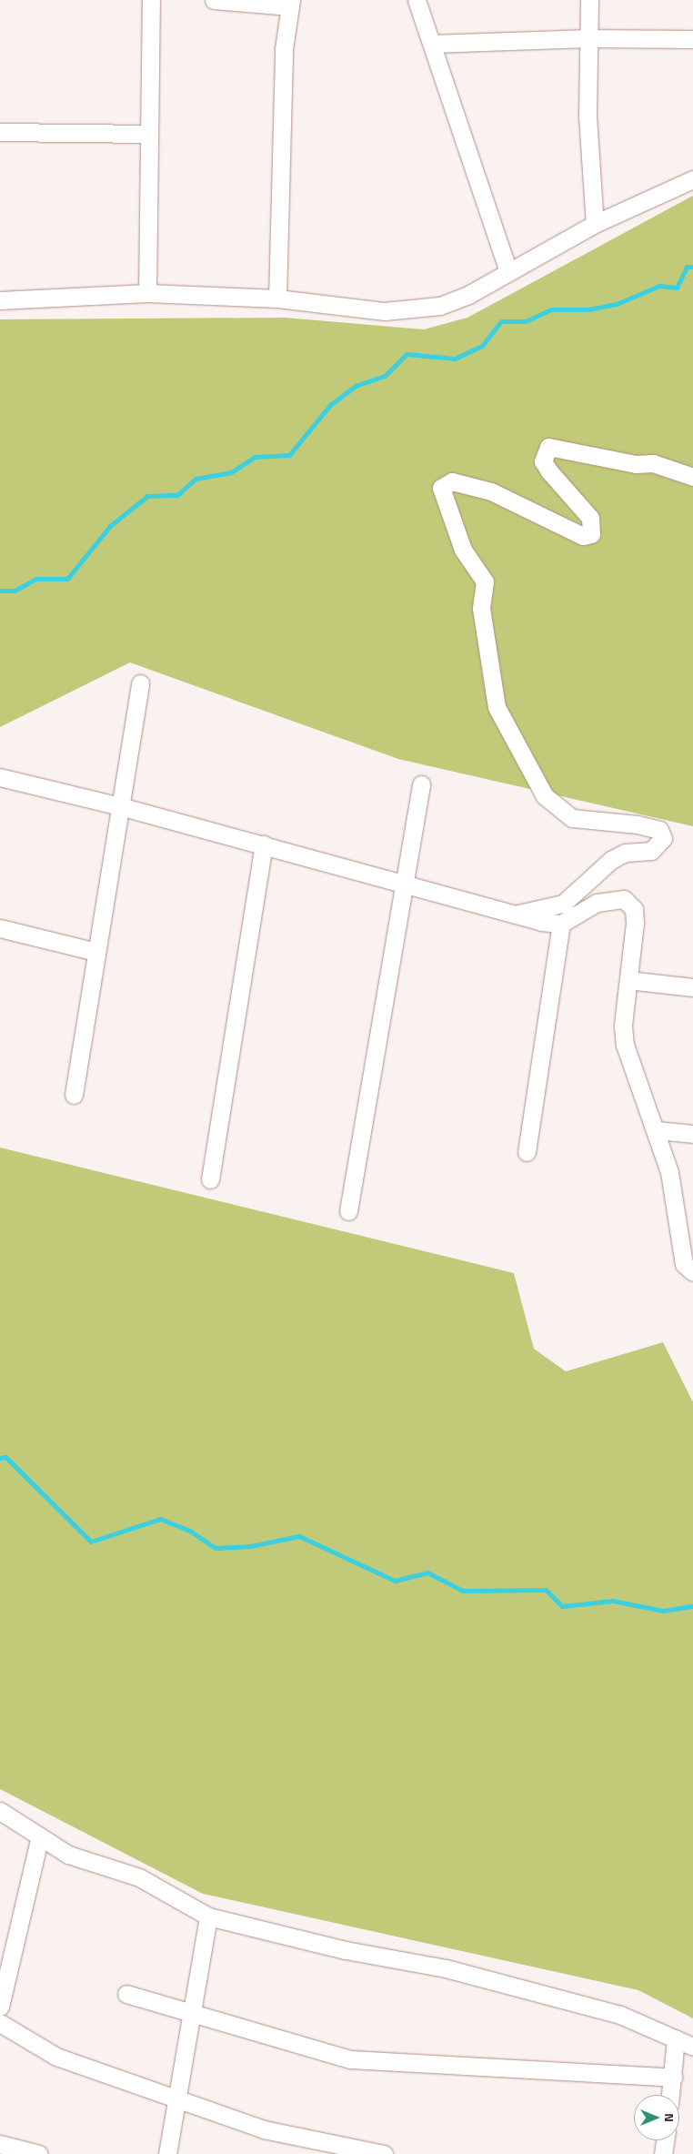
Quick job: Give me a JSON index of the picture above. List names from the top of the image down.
{
  "north": "right"
}
